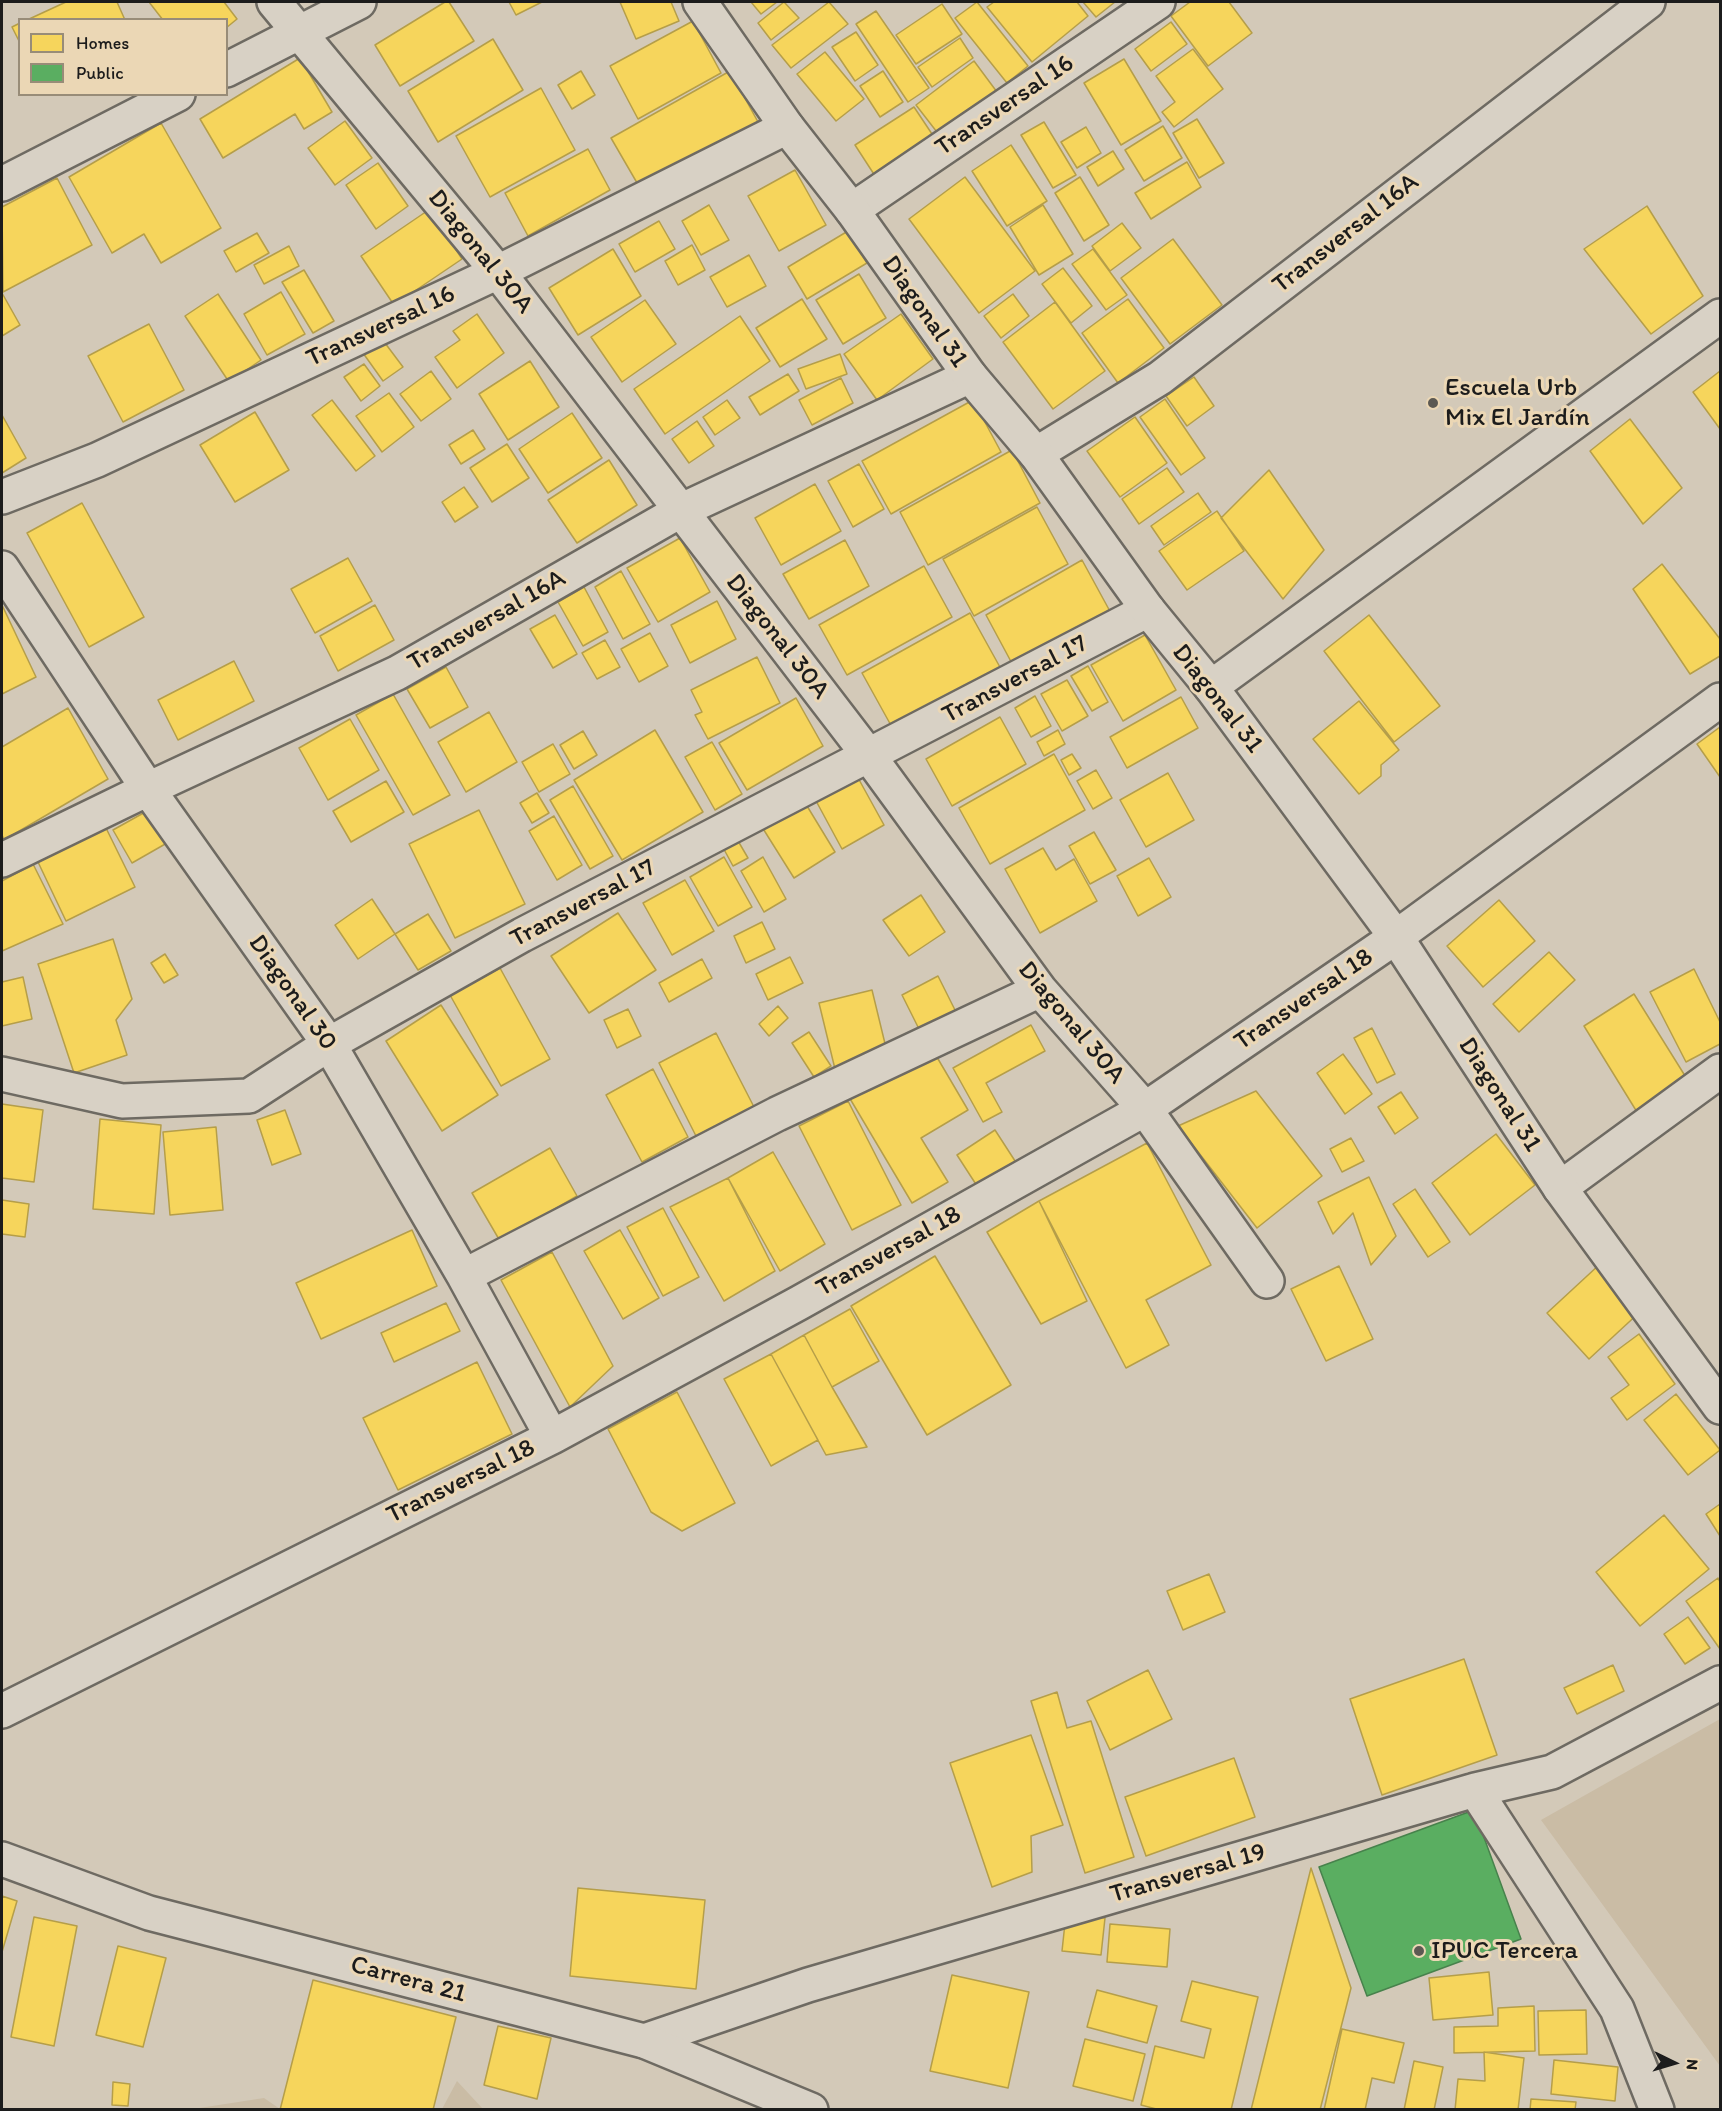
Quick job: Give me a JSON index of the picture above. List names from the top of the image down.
{
  "streets": {
    "street": [
      "Transversal 16",
      "Transversal 16A",
      "Diagonal 30A",
      "Diagonal 31",
      "Transversal 17",
      "Diagonal 30",
      "Transversal 18",
      "Transversal 19",
      "Carrera 21"
    ]
  },
  "crossings": [
    ["Transversal 16", "Diagonal 30A"],
    ["Transversal 16", "Diagonal 31"],
    ["Transversal 16A", "Diagonal 30A"],
    ["Transversal 16A", "Diagonal 31"],
    ["Transversal 16A", "Diagonal 30"],
    ["Diagonal 30A", "Transversal 17"],
    ["Diagonal 30A", "Transversal 18"],
    ["Diagonal 31", "Transversal 17"],
    ["Diagonal 31", "Transversal 18"],
    ["Transversal 17", "Diagonal 30"],
    ["Diagonal 30", "Transversal 18"],
    ["Transversal 19", "Carrera 21"]
  ],
  "places": ["Escuela Urb Mix El Jardín", "IPUC Tercera"],
  "legend": ["Homes", "Public"],
  "north": "right"
}
